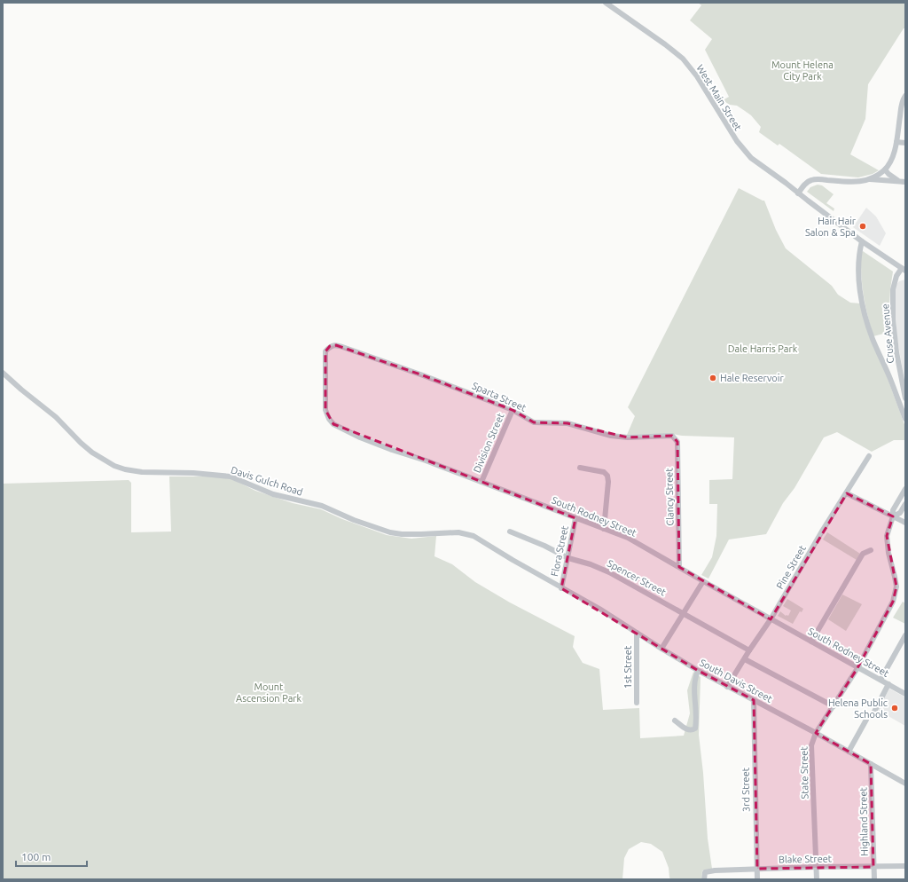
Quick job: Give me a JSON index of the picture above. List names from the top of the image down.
{
  "streets": {
    "street": [
      "West Main Street",
      "Cruse Avenue",
      "Sparta Street",
      "Division Street",
      "Davis Gulch Road",
      "Clancy Street",
      "South Rodney Street",
      "Flora Street",
      "Pine Street",
      "Spencer Street",
      "1st Street",
      "South Davis Street",
      "State Street",
      "3rd Street",
      "Highland Street",
      "Blake Street"
    ]
  },
  "crossings": [
    ["West Main Street", "Cruse Avenue"],
    ["Sparta Street", "Division Street"],
    ["Sparta Street", "Clancy Street"],
    ["Sparta Street", "South Rodney Street"],
    ["Division Street", "South Rodney Street"],
    ["Davis Gulch Road", "Flora Street"],
    ["Davis Gulch Road", "South Davis Street"],
    ["Clancy Street", "South Rodney Street"],
    ["South Rodney Street", "Flora Street"],
    ["South Rodney Street", "Pine Street"],
    ["South Rodney Street", "State Street"],
    ["Flora Street", "Spencer Street"],
    ["Flora Street", "South Davis Street"],
    ["Pine Street", "Spencer Street"],
    ["Pine Street", "South Davis Street"],
    ["1st Street", "South Davis Street"],
    ["South Davis Street", "State Street"],
    ["South Davis Street", "3rd Street"],
    ["South Davis Street", "Highland Street"],
    ["State Street", "Blake Street"],
    ["3rd Street", "Blake Street"],
    ["Highland Street", "Blake Street"]
  ],
  "parks": ["Mount Helena City Park", "Dale Harris Park", "Mount Ascension Park"],
  "places": ["Hair Hair Salon & Spa", "Hale Reservoir", "Helena Public Schools"],
  "scale_bar": "100 m"
}
